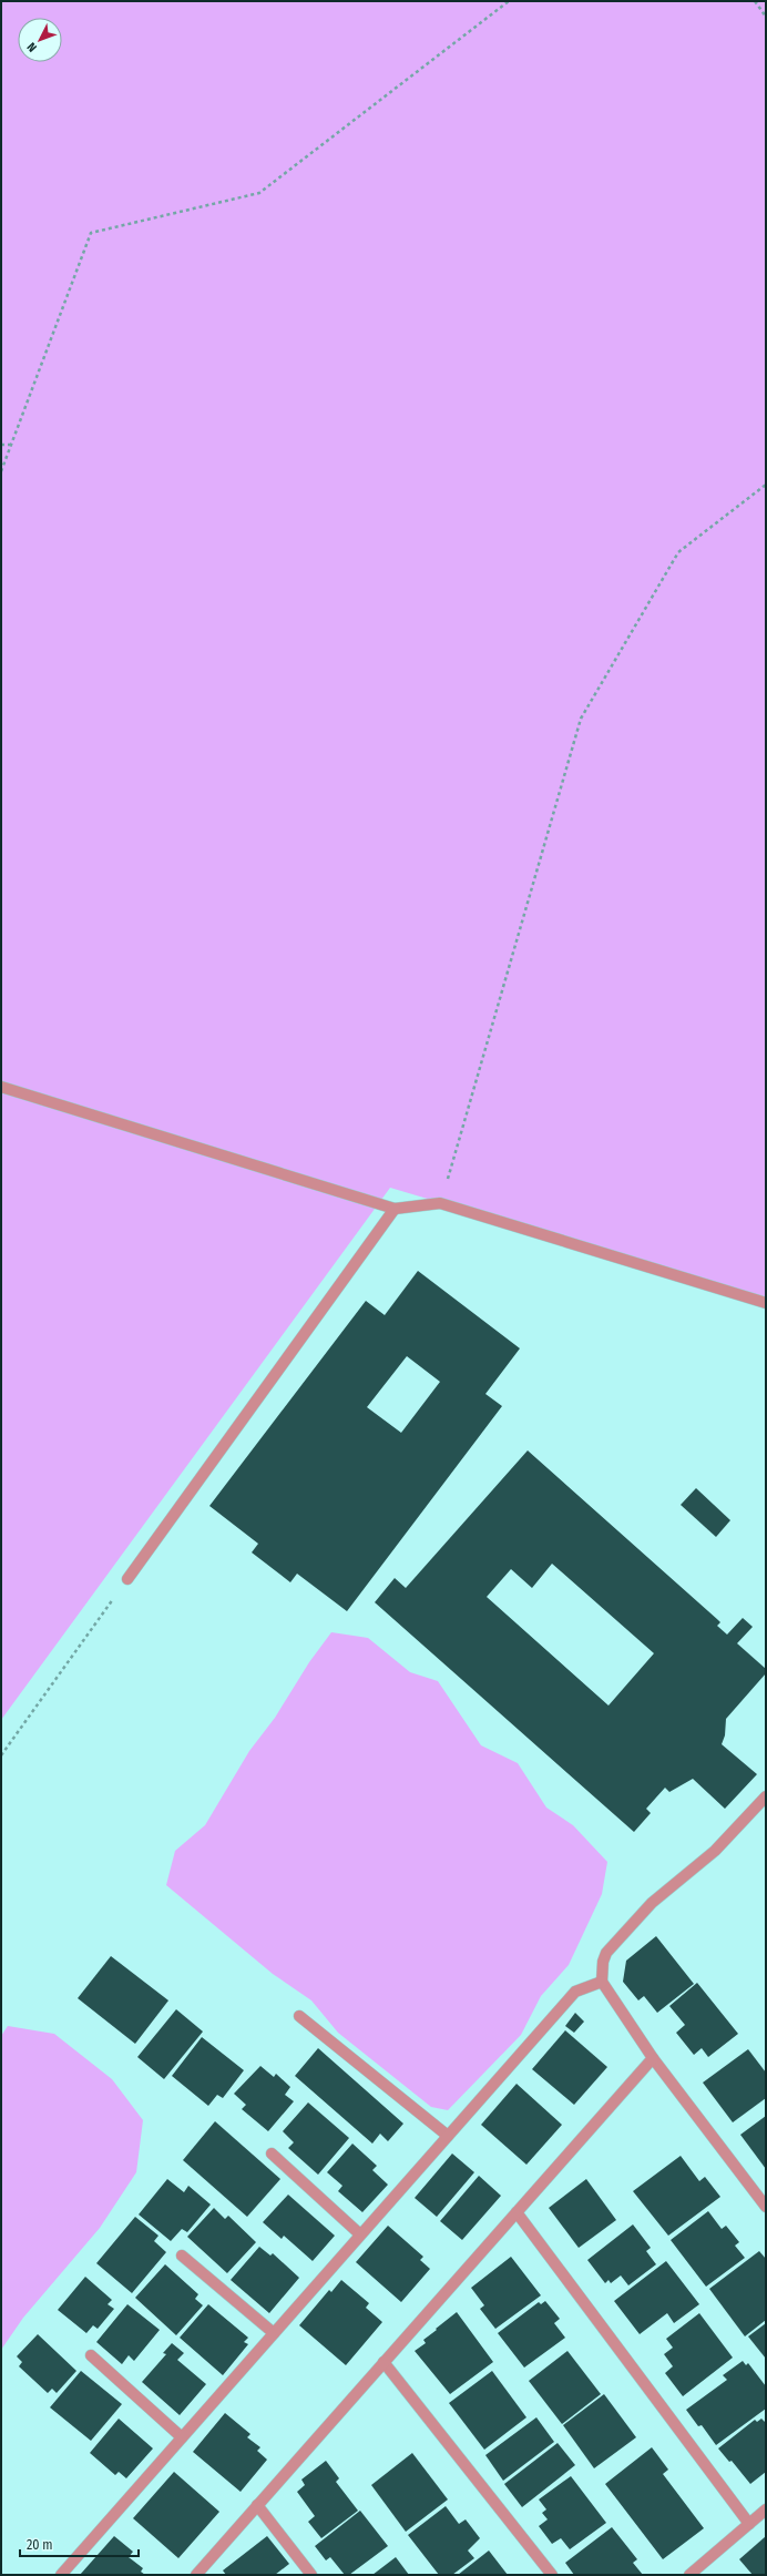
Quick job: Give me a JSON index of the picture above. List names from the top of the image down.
{
  "scale_bar": "20 m",
  "north": "bottom left"
}
